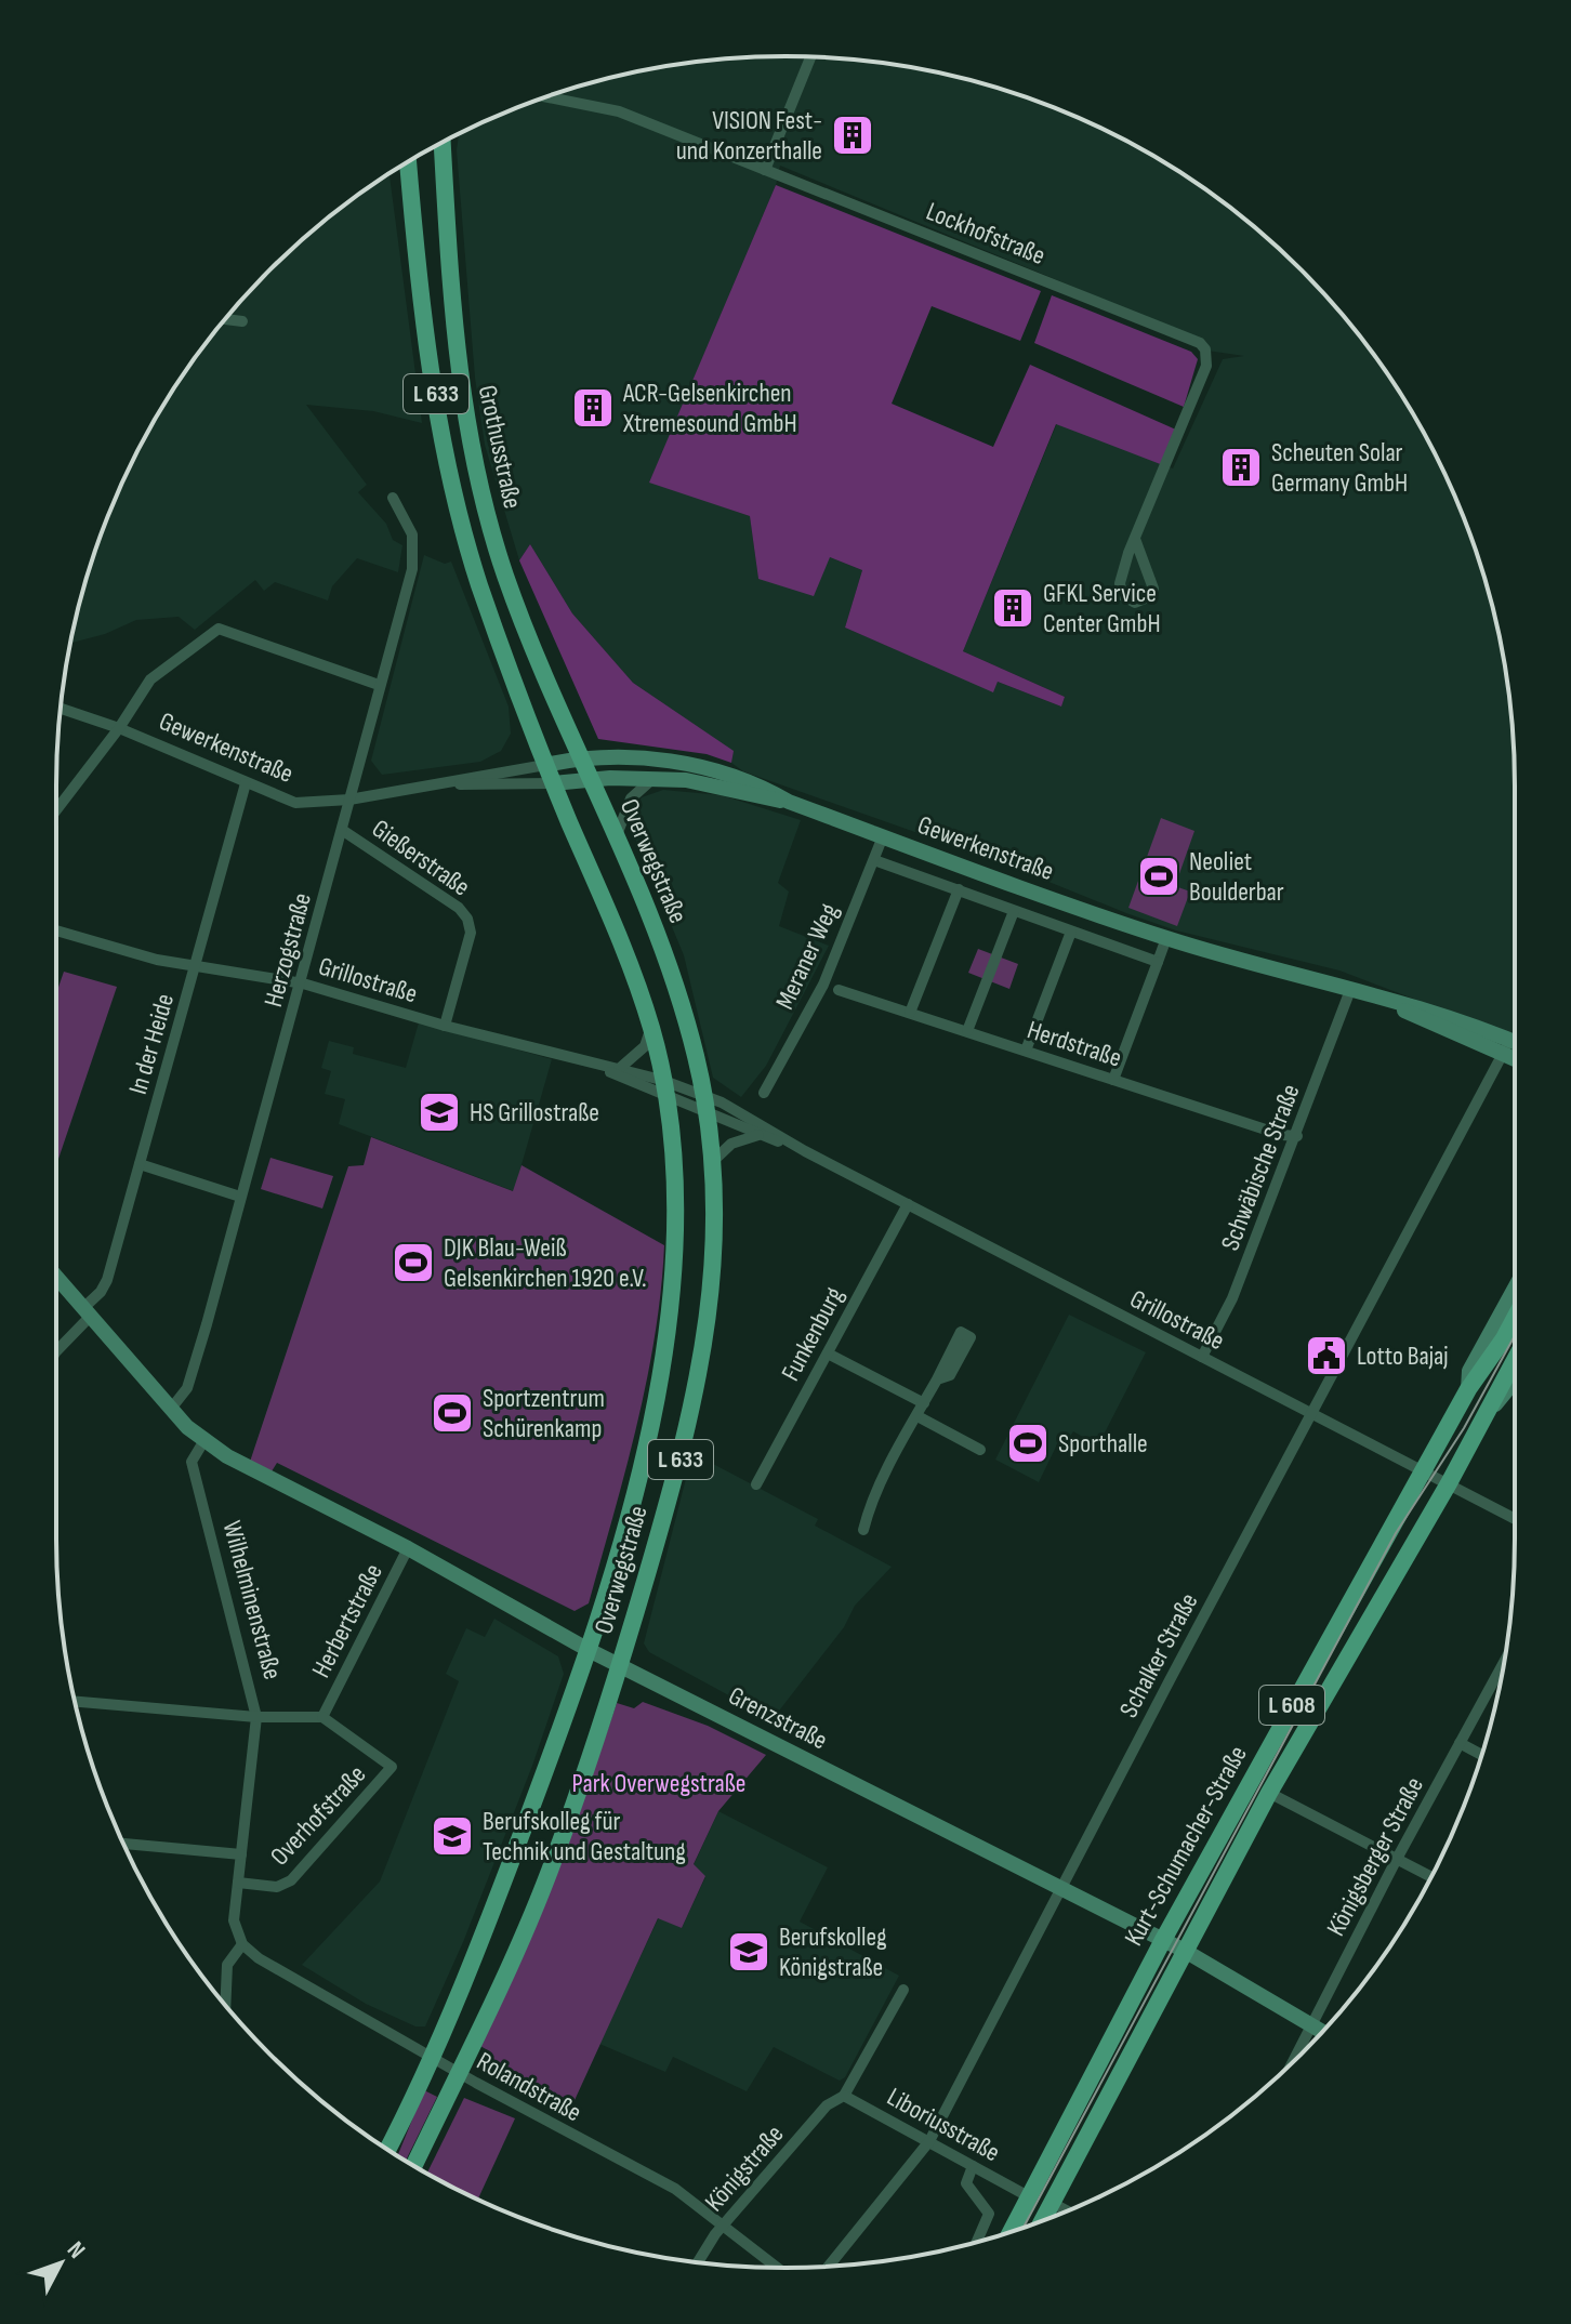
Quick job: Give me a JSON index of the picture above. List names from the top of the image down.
{
  "streets": {
    "main road": [
      "L 633",
      "Grothusstraße",
      "Overwegstraße",
      "L 608",
      "Kurt-Schumacher-Straße"
    ],
    "street": [
      "Lockhofstraße",
      "Gewerkenstraße",
      "Gießerstraße",
      "Herzogstraße",
      "Meraner Weg",
      "Grillostraße",
      "In der Heide",
      "Herdstraße",
      "Schwäbische Straße",
      "Funkenburg",
      "Wilhelminenstraße",
      "Herbertstraße",
      "Schalker Straße",
      "Grenzstraße",
      "Overhofstraße",
      "Königsberger Straße",
      "Rolandstraße",
      "Liboriusstraße",
      "Königstraße"
    ]
  },
  "crossings": [
    ["Grothusstraße", "Gewerkenstraße"],
    ["Grothusstraße", "Overwegstraße"],
    ["Gewerkenstraße", "Overwegstraße"],
    ["Gewerkenstraße", "Herzogstraße"],
    ["Gewerkenstraße", "Meraner Weg"],
    ["Gewerkenstraße", "In der Heide"],
    ["Gewerkenstraße", "Schwäbische Straße"],
    ["Gewerkenstraße", "Schalker Straße"],
    ["Gießerstraße", "Herzogstraße"],
    ["Gießerstraße", "Grillostraße"],
    ["Overwegstraße", "Grillostraße"],
    ["Overwegstraße", "Grenzstraße"],
    ["Overwegstraße", "Rolandstraße"],
    ["Herzogstraße", "Grillostraße"],
    ["Grillostraße", "In der Heide"],
    ["Grillostraße", "Schwäbische Straße"],
    ["Grillostraße", "Funkenburg"],
    ["Grillostraße", "Schalker Straße"],
    ["Grillostraße", "Kurt-Schumacher-Straße"],
    ["Herdstraße", "Schwäbische Straße"],
    ["Wilhelminenstraße", "Herbertstraße"],
    ["Wilhelminenstraße", "Grenzstraße"],
    ["Wilhelminenstraße", "Overhofstraße"],
    ["Wilhelminenstraße", "Rolandstraße"],
    ["Herbertstraße", "Grenzstraße"],
    ["Herbertstraße", "Overhofstraße"],
    ["Schalker Straße", "Grenzstraße"],
    ["Schalker Straße", "Liboriusstraße"],
    ["Grenzstraße", "Kurt-Schumacher-Straße"],
    ["Grenzstraße", "Königsberger Straße"],
    ["Kurt-Schumacher-Straße", "Liboriusstraße"],
    ["Rolandstraße", "Königstraße"],
    ["Liboriusstraße", "Königstraße"]
  ],
  "parks": ["Park Overwegstraße"],
  "places": {
    "building": [
      "VISION Fest- und Konzerthalle",
      "ACR-Gelsenkirchen Xtremesound GmbH",
      "Scheuten Solar Germany GmbH",
      "GFKL Service Center GmbH"
    ],
    "sports": [
      "Neoliet Boulderbar",
      "DJK Blau-Weiß Gelsenkirchen 1920 e.V.",
      "Sportzentrum Schürenkamp",
      "Sporthalle"
    ],
    "school or university": ["HS Grillostraße", "Berufskolleg für Technik und Gestaltung", "Berufskolleg Königstraße"],
    "public building": ["Lotto Bajaj"]
  },
  "north": "top right"
}
